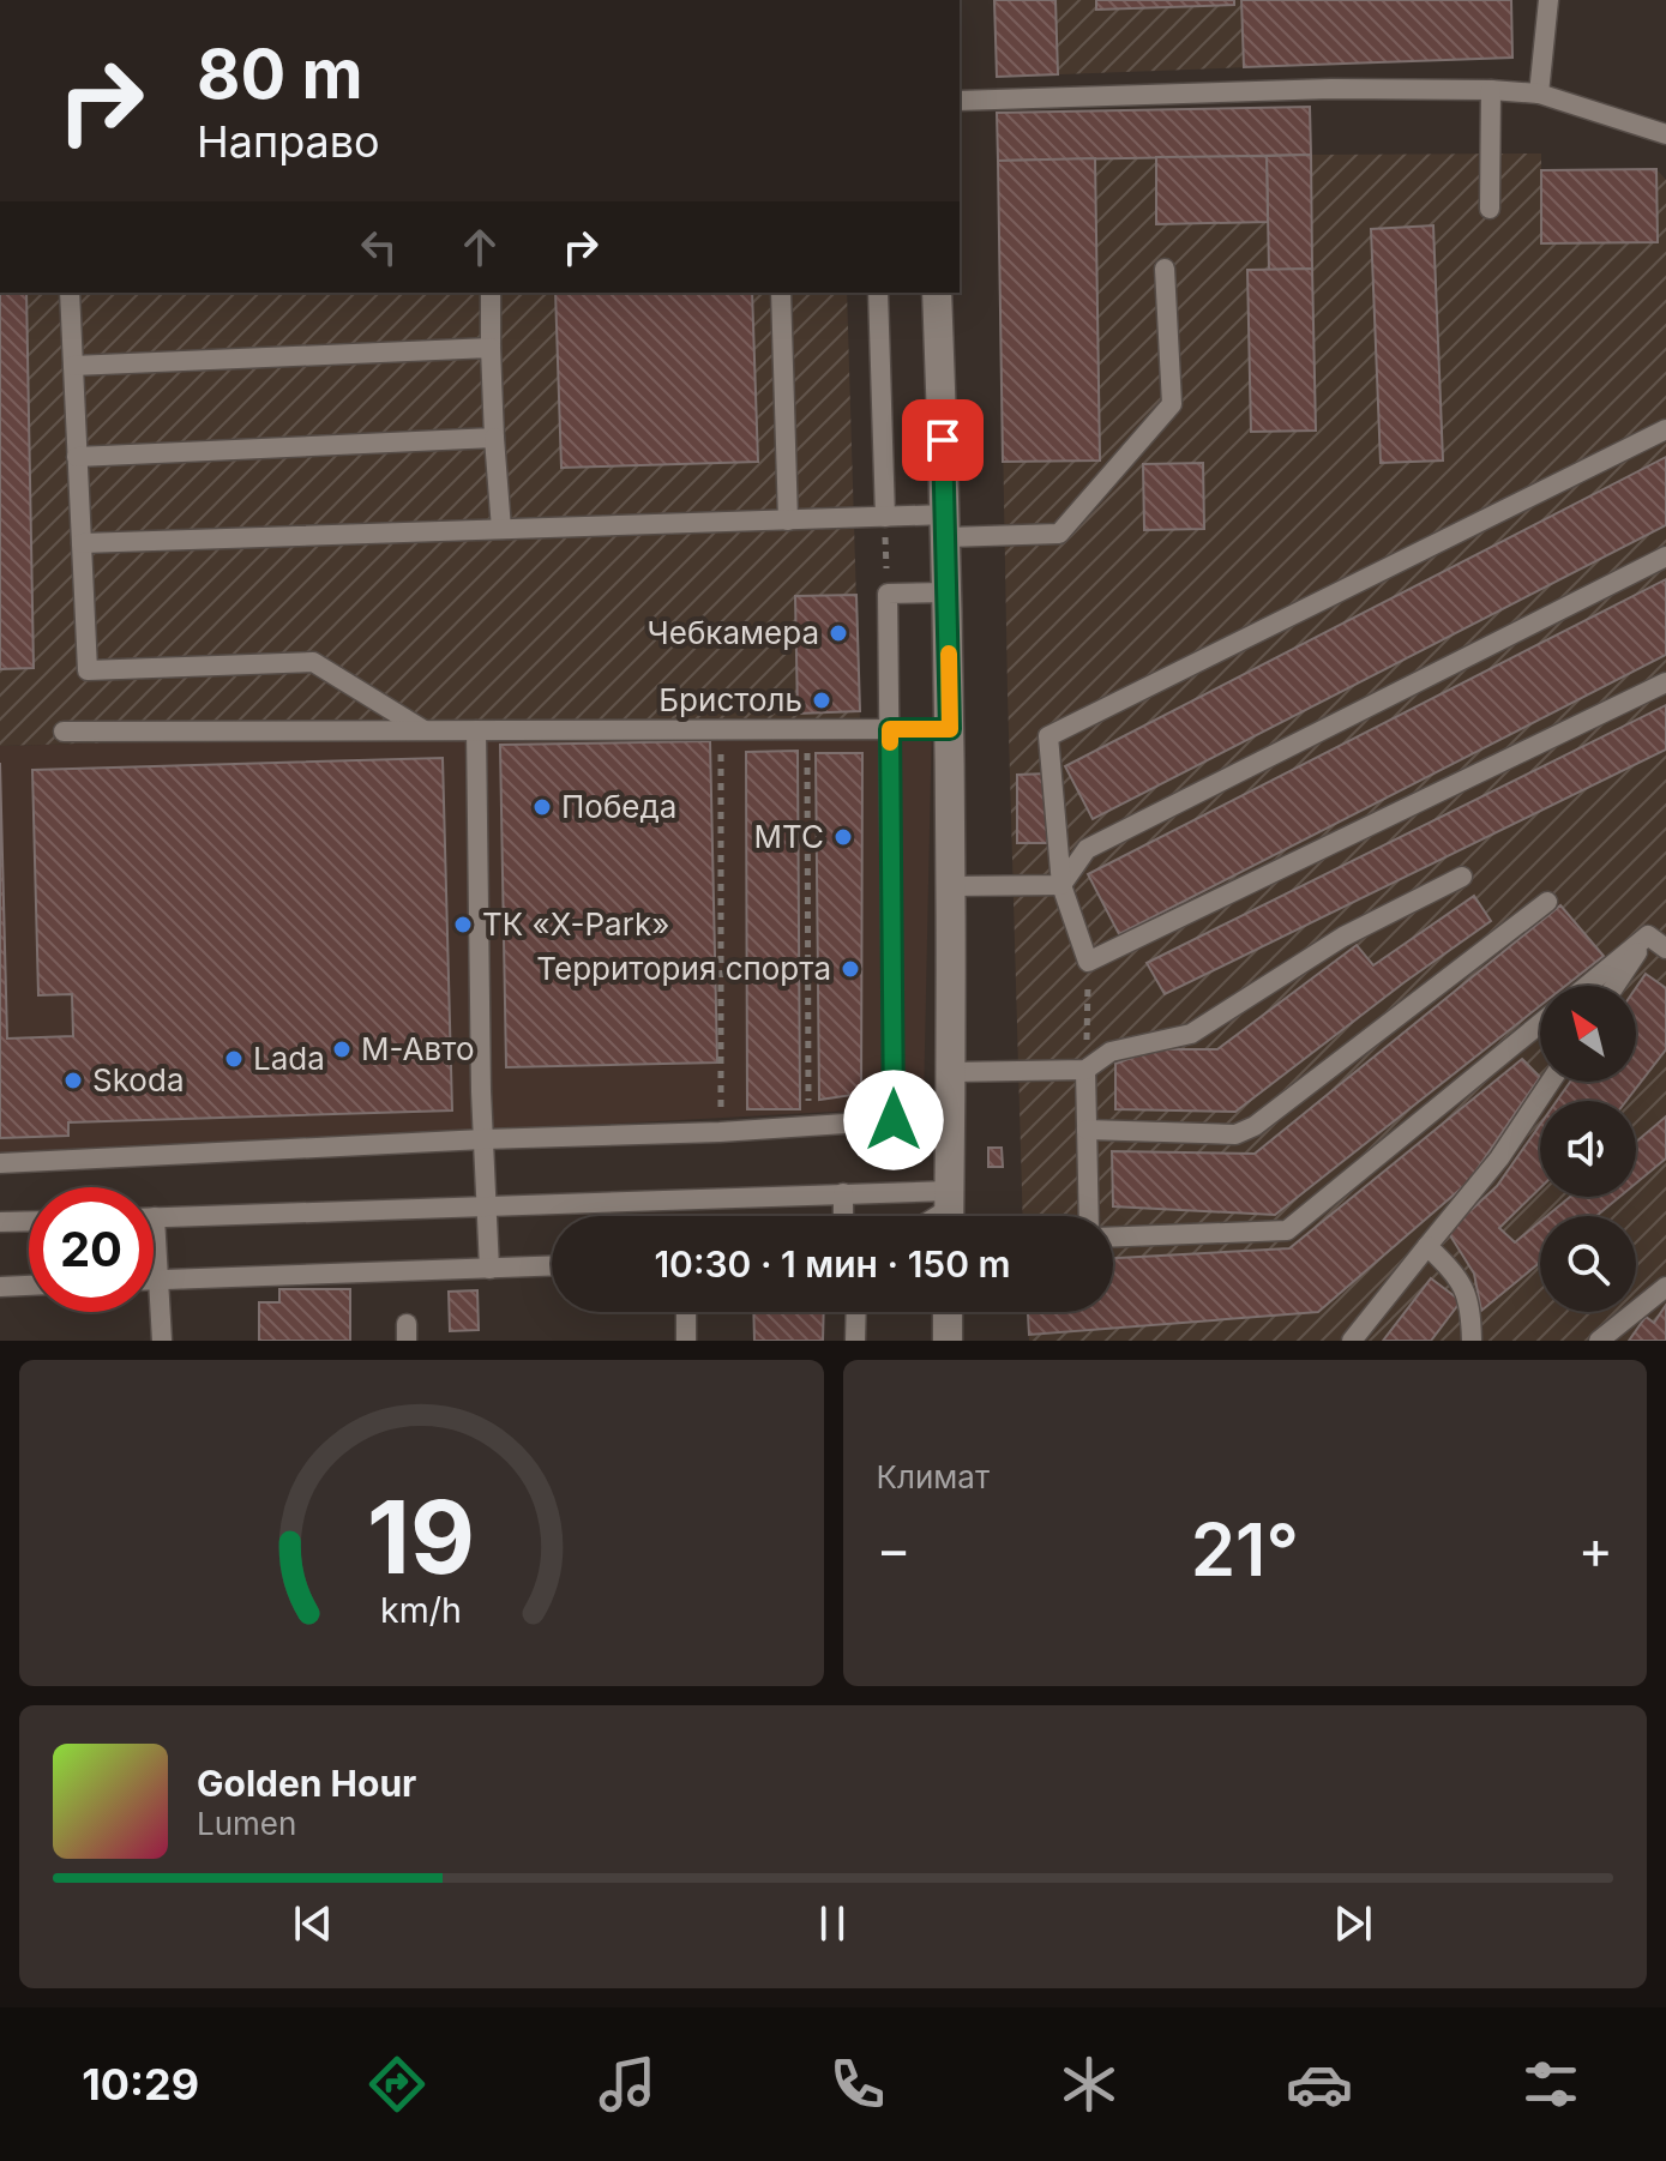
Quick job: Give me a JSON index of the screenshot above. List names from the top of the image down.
{
  "places": [
    "Чебкамера",
    "Бристоль",
    "Победа",
    "МТС",
    "ТК «X-Park»",
    "Территория спорта",
    "М-Авто",
    "Lada",
    "Skoda"
  ],
  "north": "top left",
  "page": {
    "turn": ["80 m", "Направо"],
    "limit": "20",
    "trip": "10:30 · 1 мин · 150 m",
    "tile": "Климат",
    "heat": ["−", "21°", "+"],
    "song": ["Golden Hour", "Lumen"],
    "tabs": "10:29",
    "gauge": ["19", "km/h"]
  }
}
